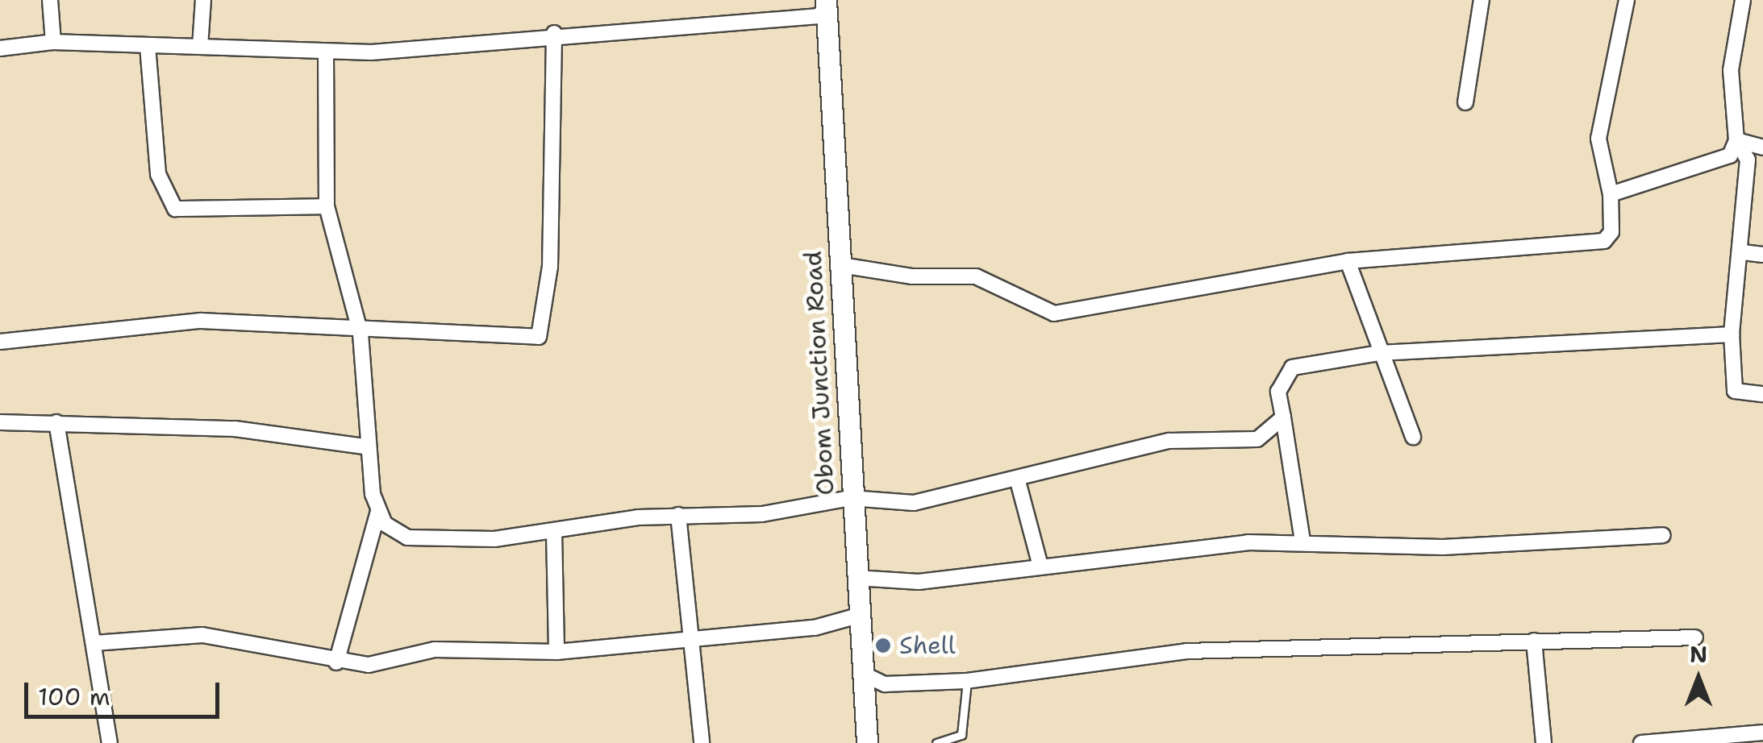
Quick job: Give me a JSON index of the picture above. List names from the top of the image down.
{
  "streets": {
    "main road": ["Obom Junction Road"]
  },
  "places": ["Shell"],
  "scale_bar": "100 m",
  "north": "top"
}
